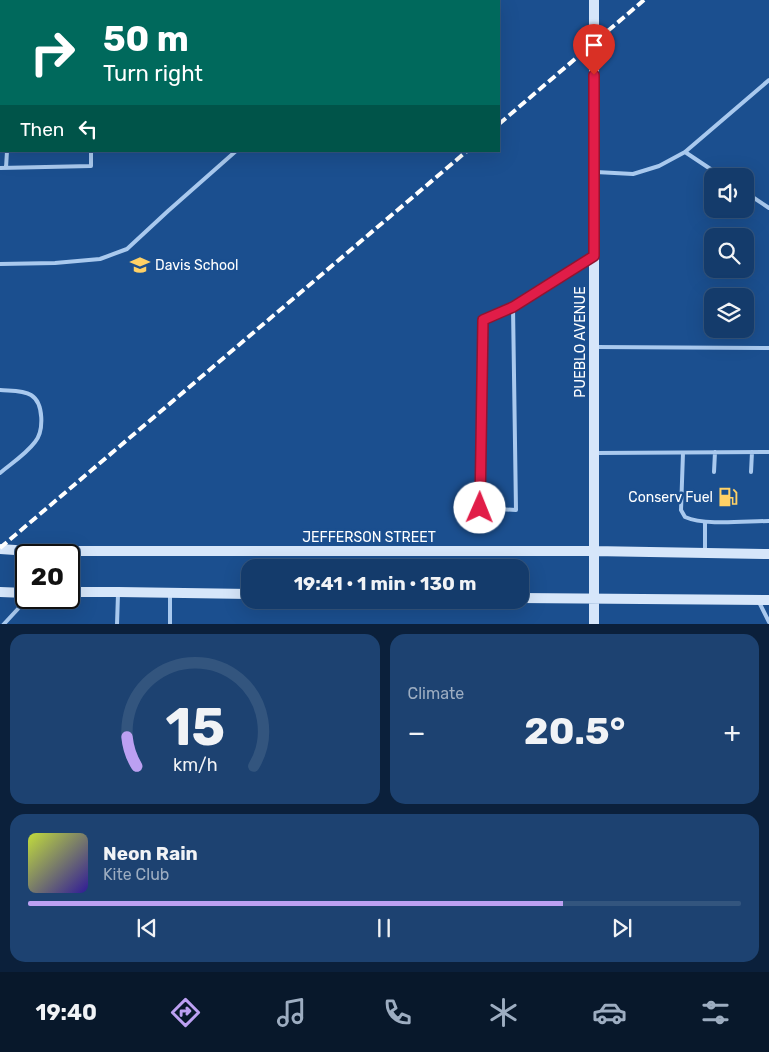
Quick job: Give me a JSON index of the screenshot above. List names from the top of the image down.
{
  "streets": {
    "main road": ["PUEBLO AVENUE", "JEFFERSON STREET"]
  },
  "crossings": [
    ["PUEBLO AVENUE", "JEFFERSON STREET"]
  ],
  "places": {
    "school or university": ["Davis School"],
    "fuel station": ["Conserv Fuel"]
  },
  "page": {
    "turn": ["50 m", "Turn right"],
    "then": "Then",
    "limit": "20",
    "trip": "19:41 · 1 min · 130 m",
    "tile": "Climate",
    "heat": ["−", "20.5°", "+"],
    "song": ["Neon Rain", "Kite Club"],
    "tabs": "19:40",
    "gauge": ["15", "km/h"]
  }
}
